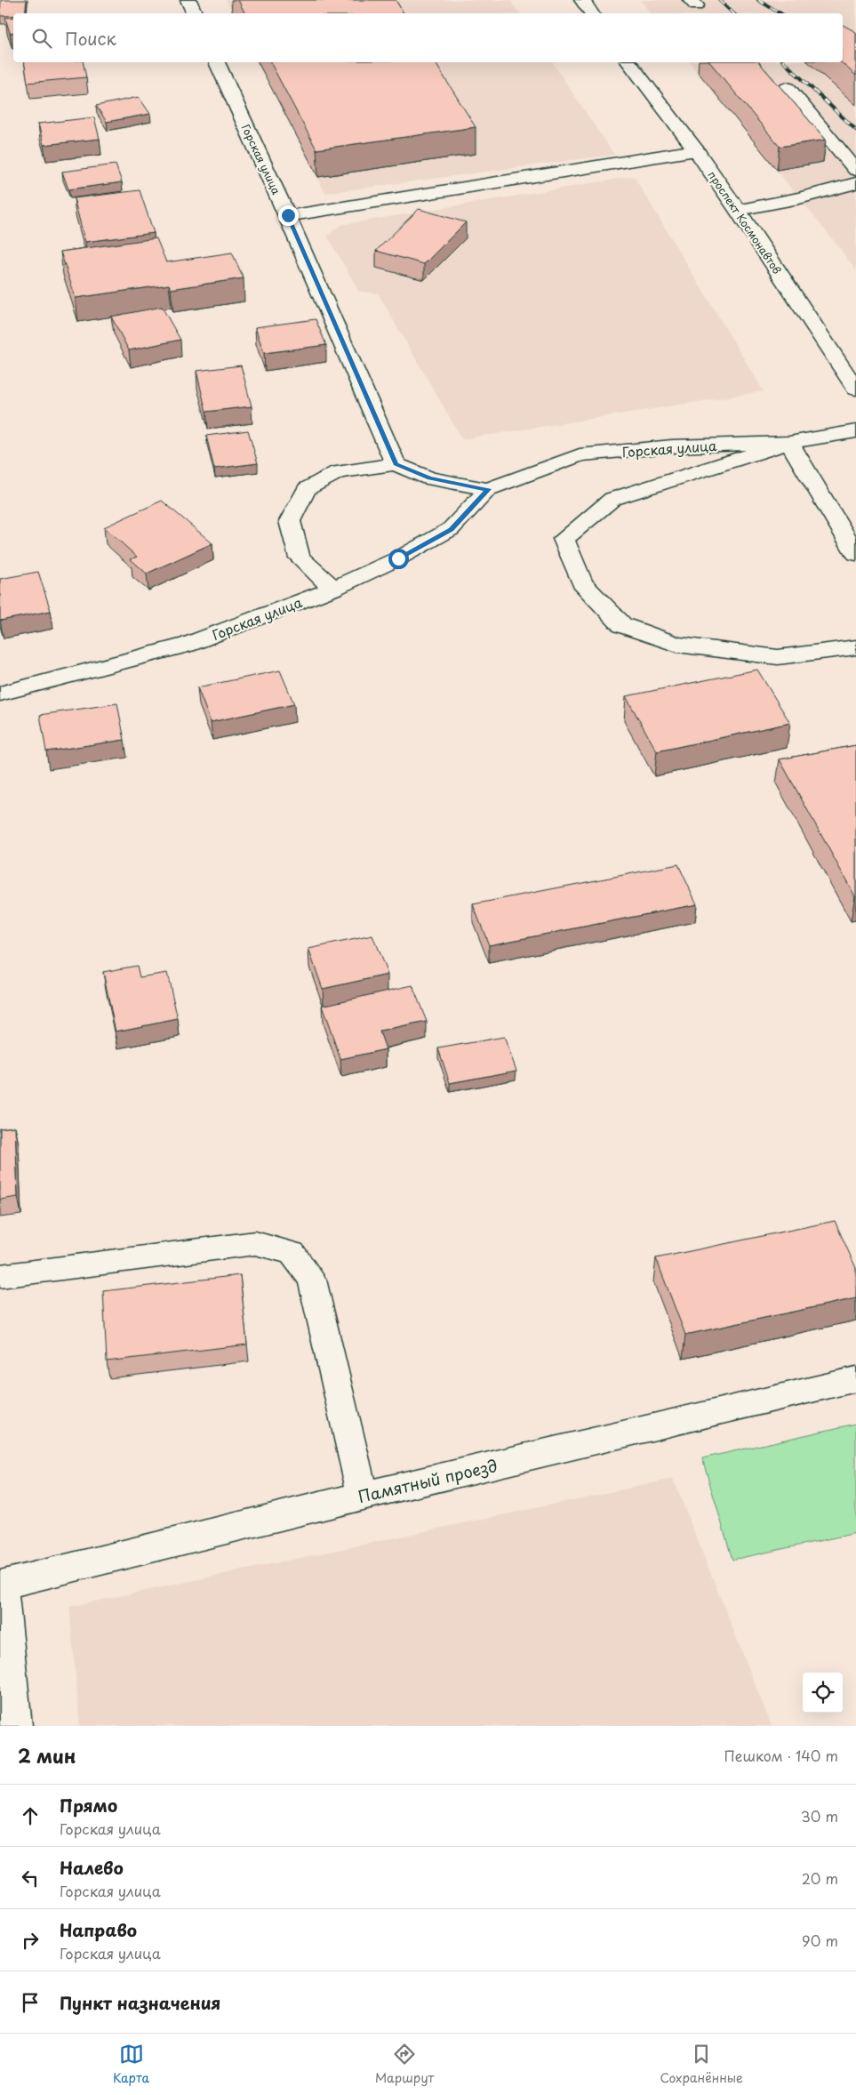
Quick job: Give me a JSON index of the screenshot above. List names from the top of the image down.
{
  "streets": {
    "street": ["Горская улица", "проспект Космонавтов", "Памятный проезд"]
  },
  "page": {
    "search": "Поиск",
    "heading": ["2 мин", "Пешком · 140 m"],
    "list": [
      ["Прямо", "Горская улица", "30 m"],
      ["Налево", "Горская улица", "20 m"],
      ["Направо", "Горская улица", "90 m"],
      "Пункт назначения"
    ],
    "nav": ["Карта", "Маршрут", "Сохранённые"]
  }
}
